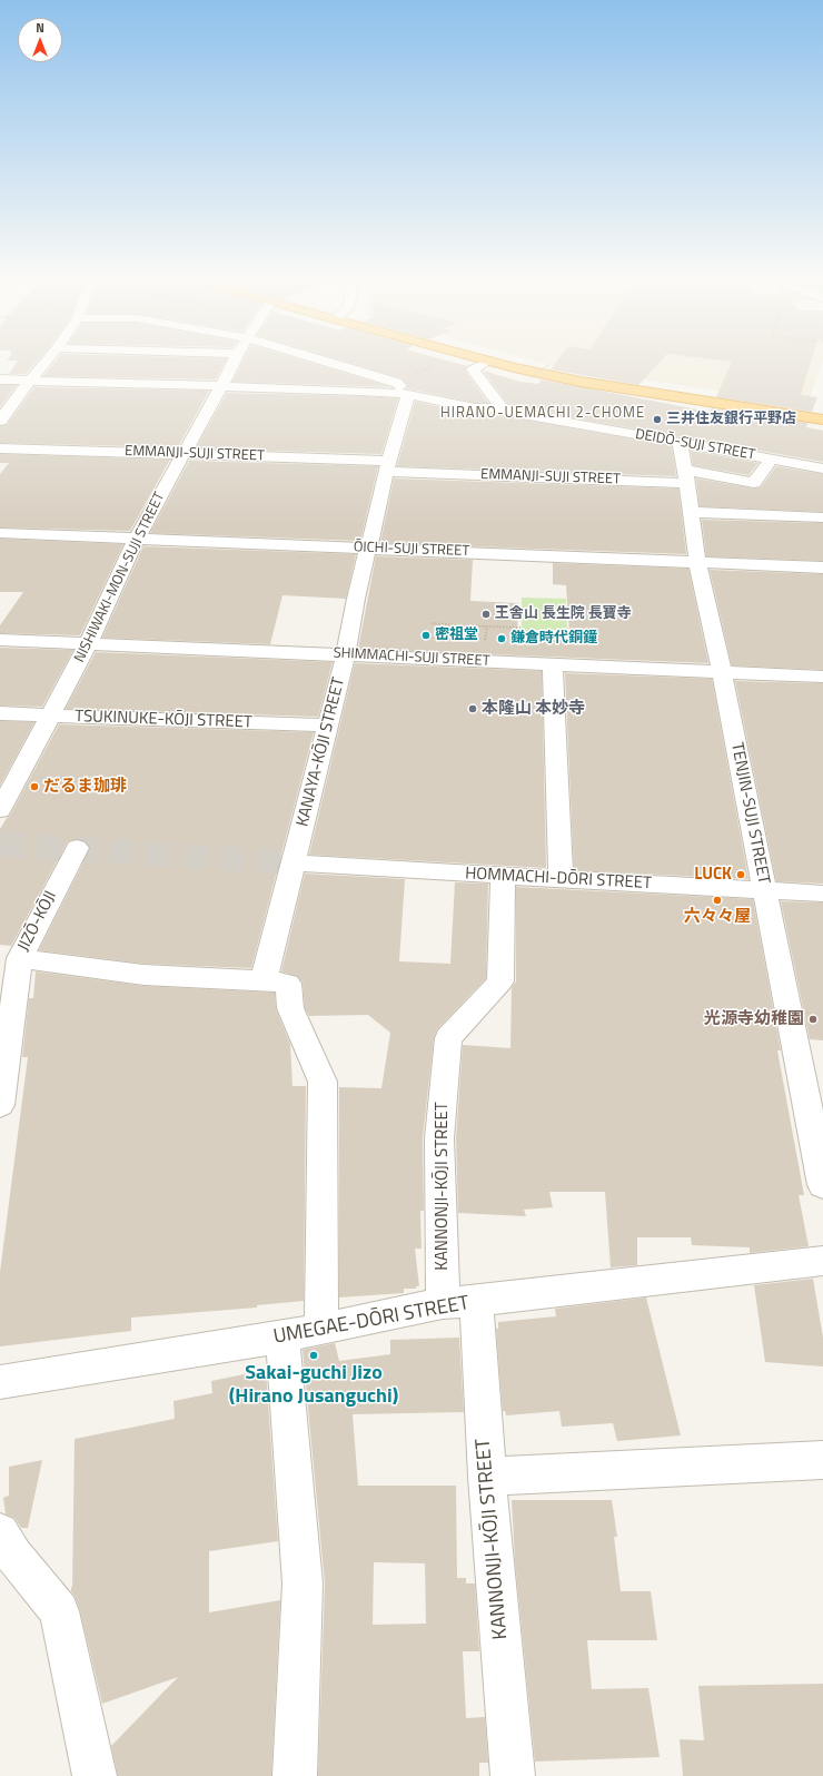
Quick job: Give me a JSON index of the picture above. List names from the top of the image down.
{
  "streets": {
    "street": [
      "DEIDŌ-SUJI STREET",
      "EMMANJI-SUJI STREET",
      "ŌICHI-SUJI STREET",
      "NISHIWAKI-MON-SUJI STREET",
      "SHIMMACHI-SUJI STREET",
      "TSUKINUKE-KŌJI STREET",
      "KANAYA-KŌJI STREET",
      "TENJIN-SUJI STREET",
      "HOMMACHI-DŌRI STREET",
      "JIZŌ-KŌJI",
      "KANNONJI-KŌJI STREET",
      "UMEGAE-DŌRI STREET"
    ]
  },
  "crossings": [
    ["DEIDŌ-SUJI STREET", "EMMANJI-SUJI STREET"],
    ["DEIDŌ-SUJI STREET", "KANAYA-KŌJI STREET"],
    ["DEIDŌ-SUJI STREET", "TENJIN-SUJI STREET"],
    ["EMMANJI-SUJI STREET", "NISHIWAKI-MON-SUJI STREET"],
    ["EMMANJI-SUJI STREET", "KANAYA-KŌJI STREET"],
    ["EMMANJI-SUJI STREET", "TENJIN-SUJI STREET"],
    ["ŌICHI-SUJI STREET", "NISHIWAKI-MON-SUJI STREET"],
    ["ŌICHI-SUJI STREET", "KANAYA-KŌJI STREET"],
    ["ŌICHI-SUJI STREET", "TENJIN-SUJI STREET"],
    ["NISHIWAKI-MON-SUJI STREET", "SHIMMACHI-SUJI STREET"],
    ["NISHIWAKI-MON-SUJI STREET", "TSUKINUKE-KŌJI STREET"],
    ["SHIMMACHI-SUJI STREET", "KANAYA-KŌJI STREET"],
    ["SHIMMACHI-SUJI STREET", "TENJIN-SUJI STREET"],
    ["TSUKINUKE-KŌJI STREET", "KANAYA-KŌJI STREET"],
    ["KANAYA-KŌJI STREET", "HOMMACHI-DŌRI STREET"],
    ["TENJIN-SUJI STREET", "HOMMACHI-DŌRI STREET"],
    ["HOMMACHI-DŌRI STREET", "KANNONJI-KŌJI STREET"],
    ["KANNONJI-KŌJI STREET", "UMEGAE-DŌRI STREET"]
  ],
  "districts": ["HIRANO-UEMACHI 2-CHOME"],
  "places": [
    "三井住友銀行平野店",
    "王舎山 長生院 長寶寺",
    "密祖堂",
    "鎌倉時代銅鐘",
    "本隆山 本妙寺",
    "だるま珈琲",
    "LUCK",
    "六々々屋",
    "光源寺幼稚園",
    "Sakai-guchi Jizo (Hirano Jusanguchi)"
  ],
  "north": "top"
}
